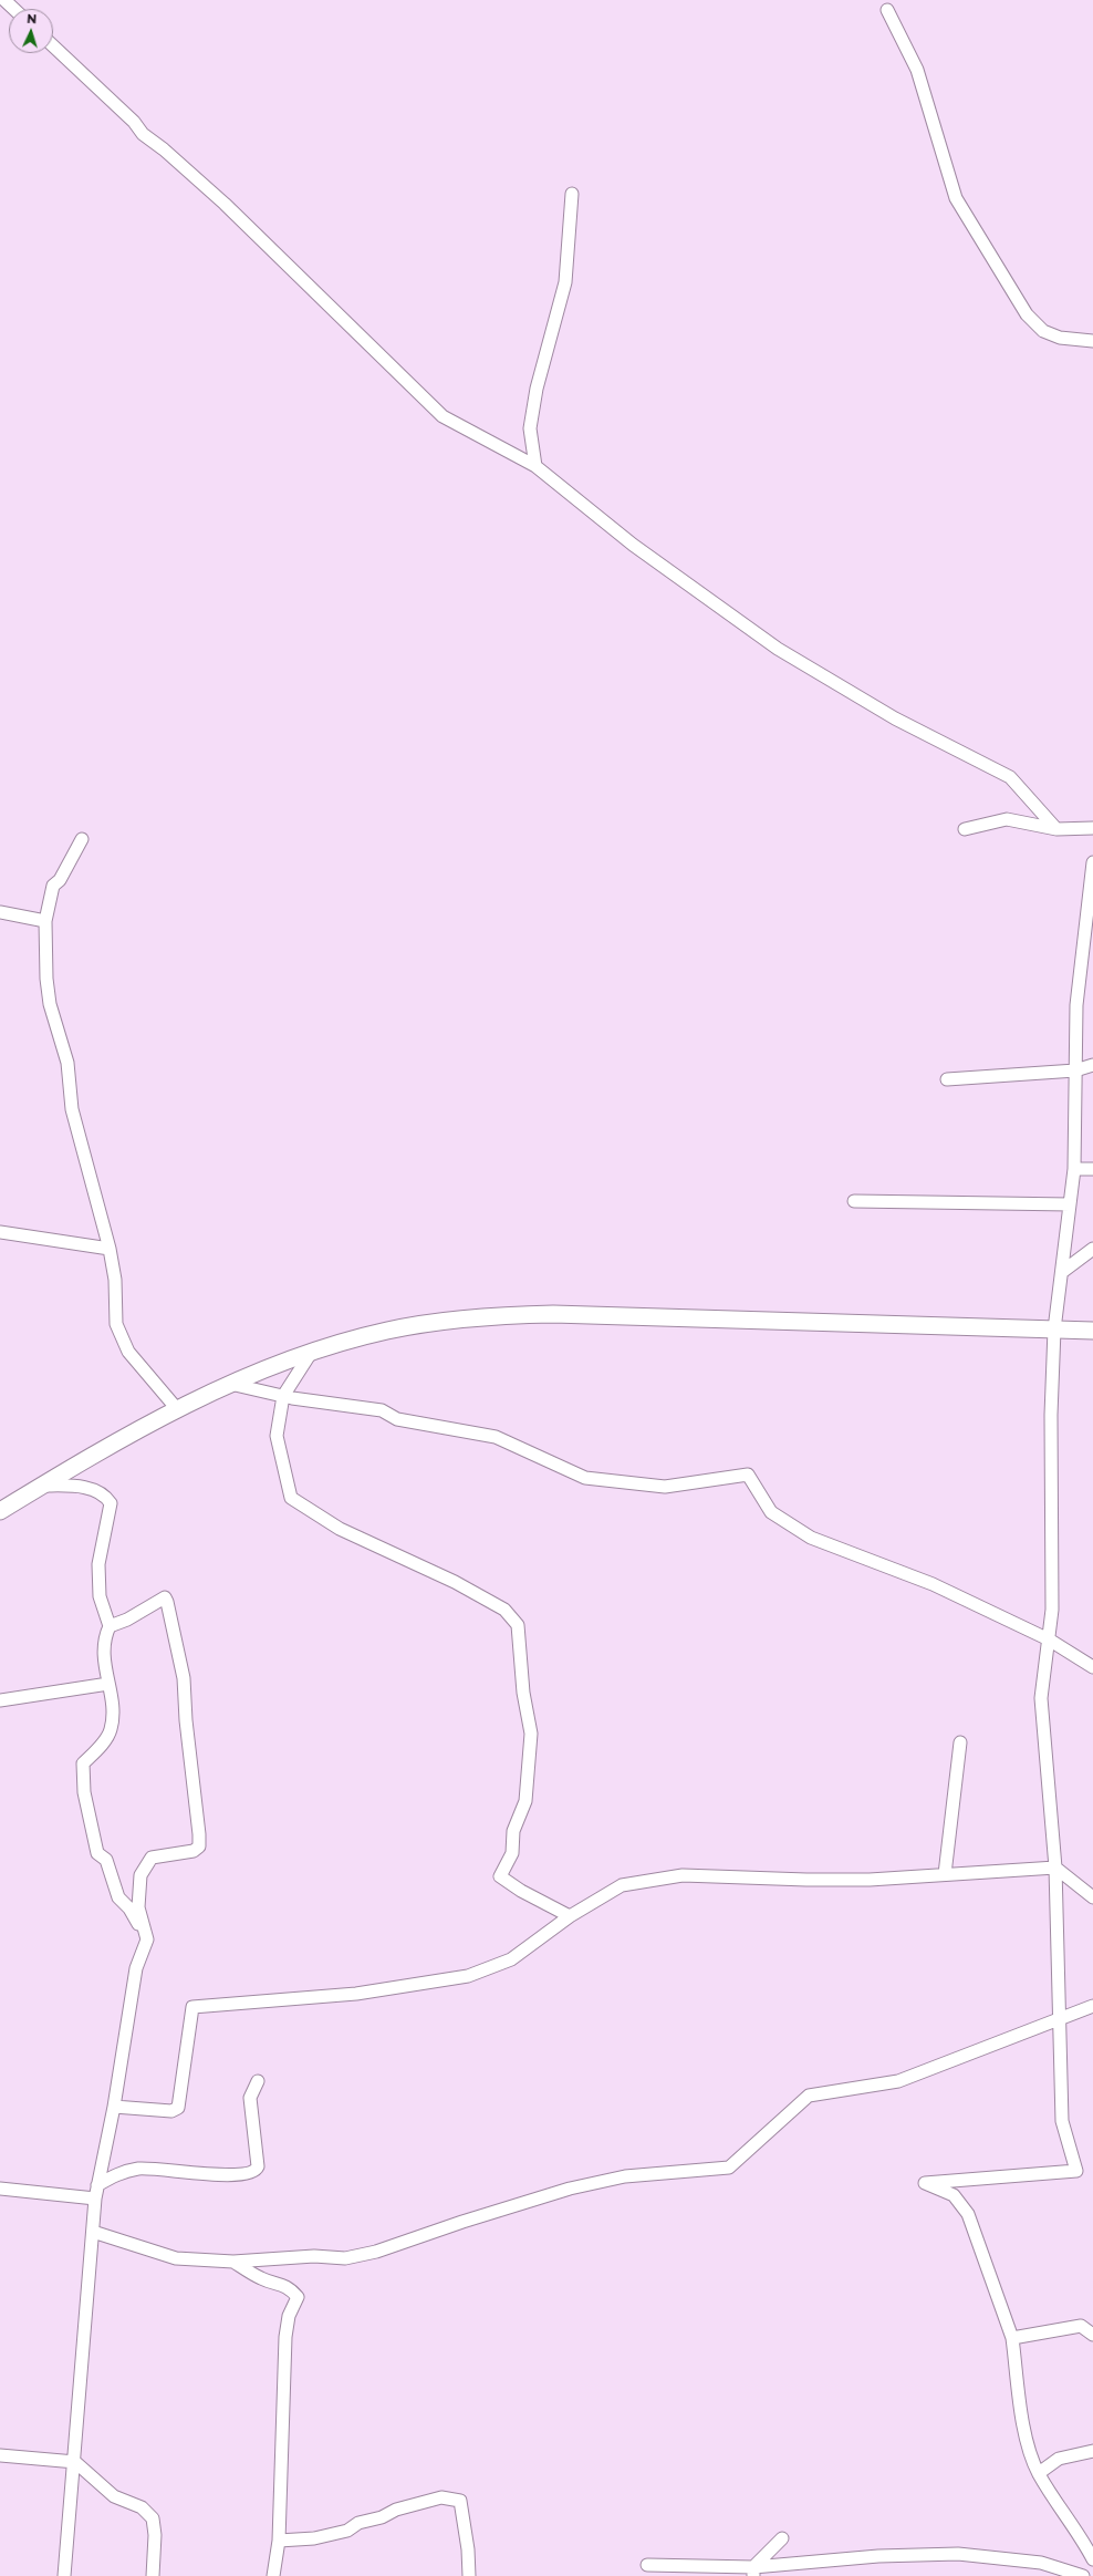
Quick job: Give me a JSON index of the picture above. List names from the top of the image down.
{
  "north": "top"
}
